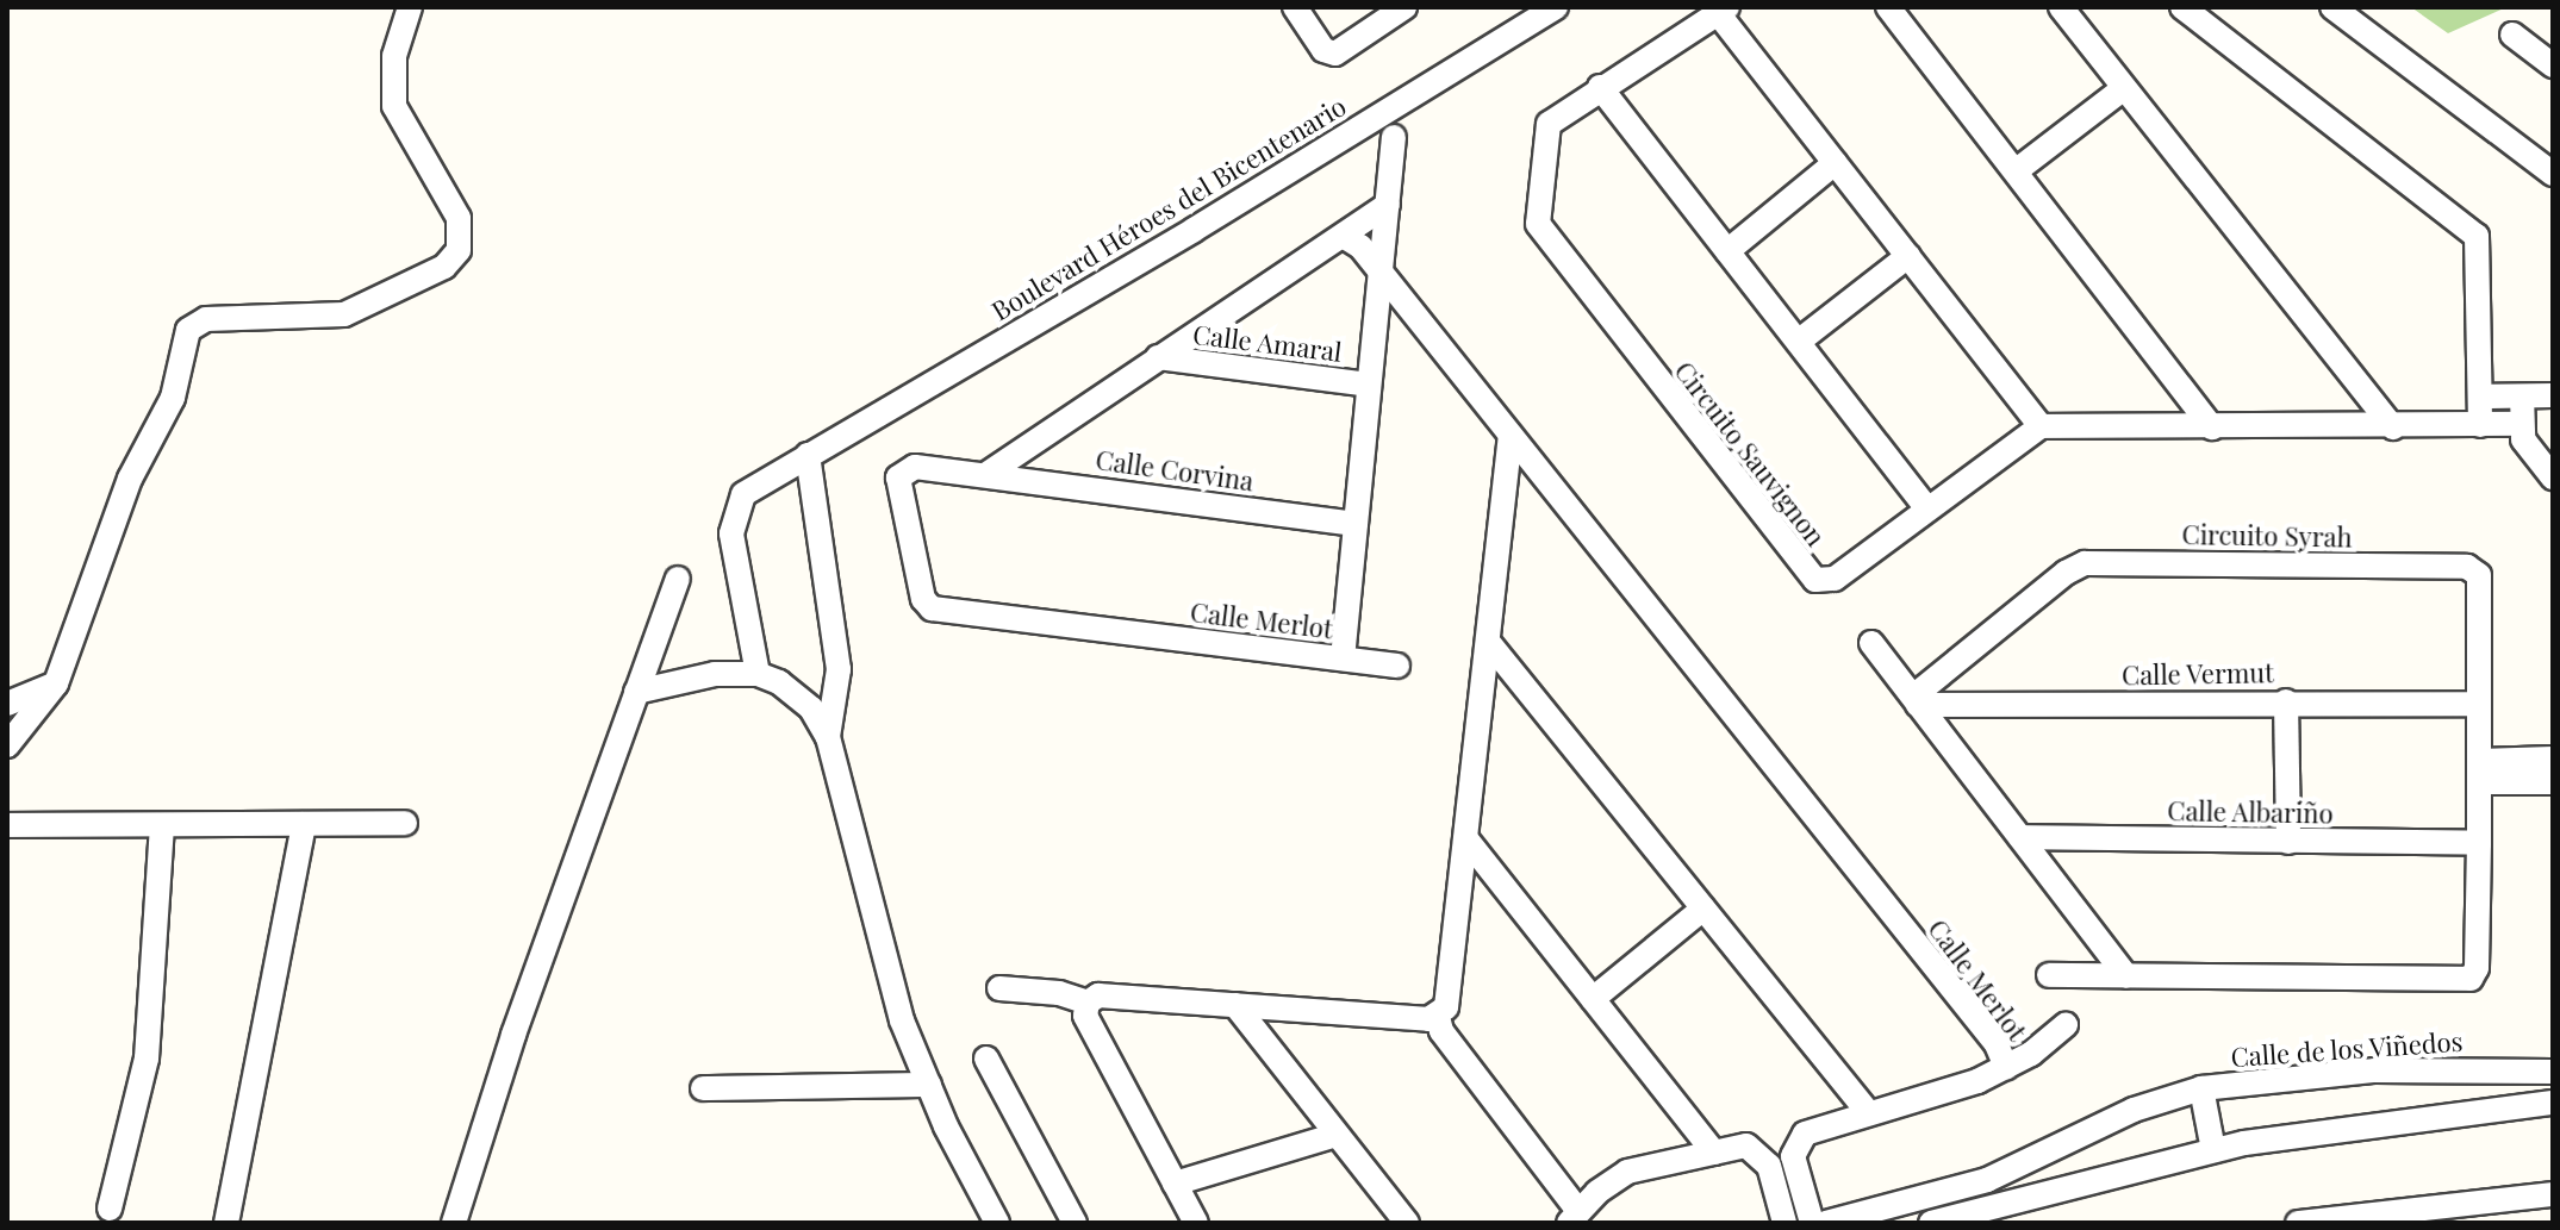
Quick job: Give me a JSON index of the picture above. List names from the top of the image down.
{
  "streets": {
    "street": [
      "Boulevard Héroes del Bicentenario",
      "Calle Amaral",
      "Circuito Sauvignon",
      "Calle Corvina",
      "Circuito Syrah",
      "Calle Merlot",
      "Calle Vermut",
      "Calle Albariño",
      "Calle de los Viñedos"
    ]
  },
  "crossings": [
    ["Calle Amaral", "Calle Merlot"],
    ["Calle Corvina", "Calle Merlot"],
    ["Circuito Syrah", "Calle Vermut"],
    ["Circuito Syrah", "Calle Albariño"]
  ]
}
